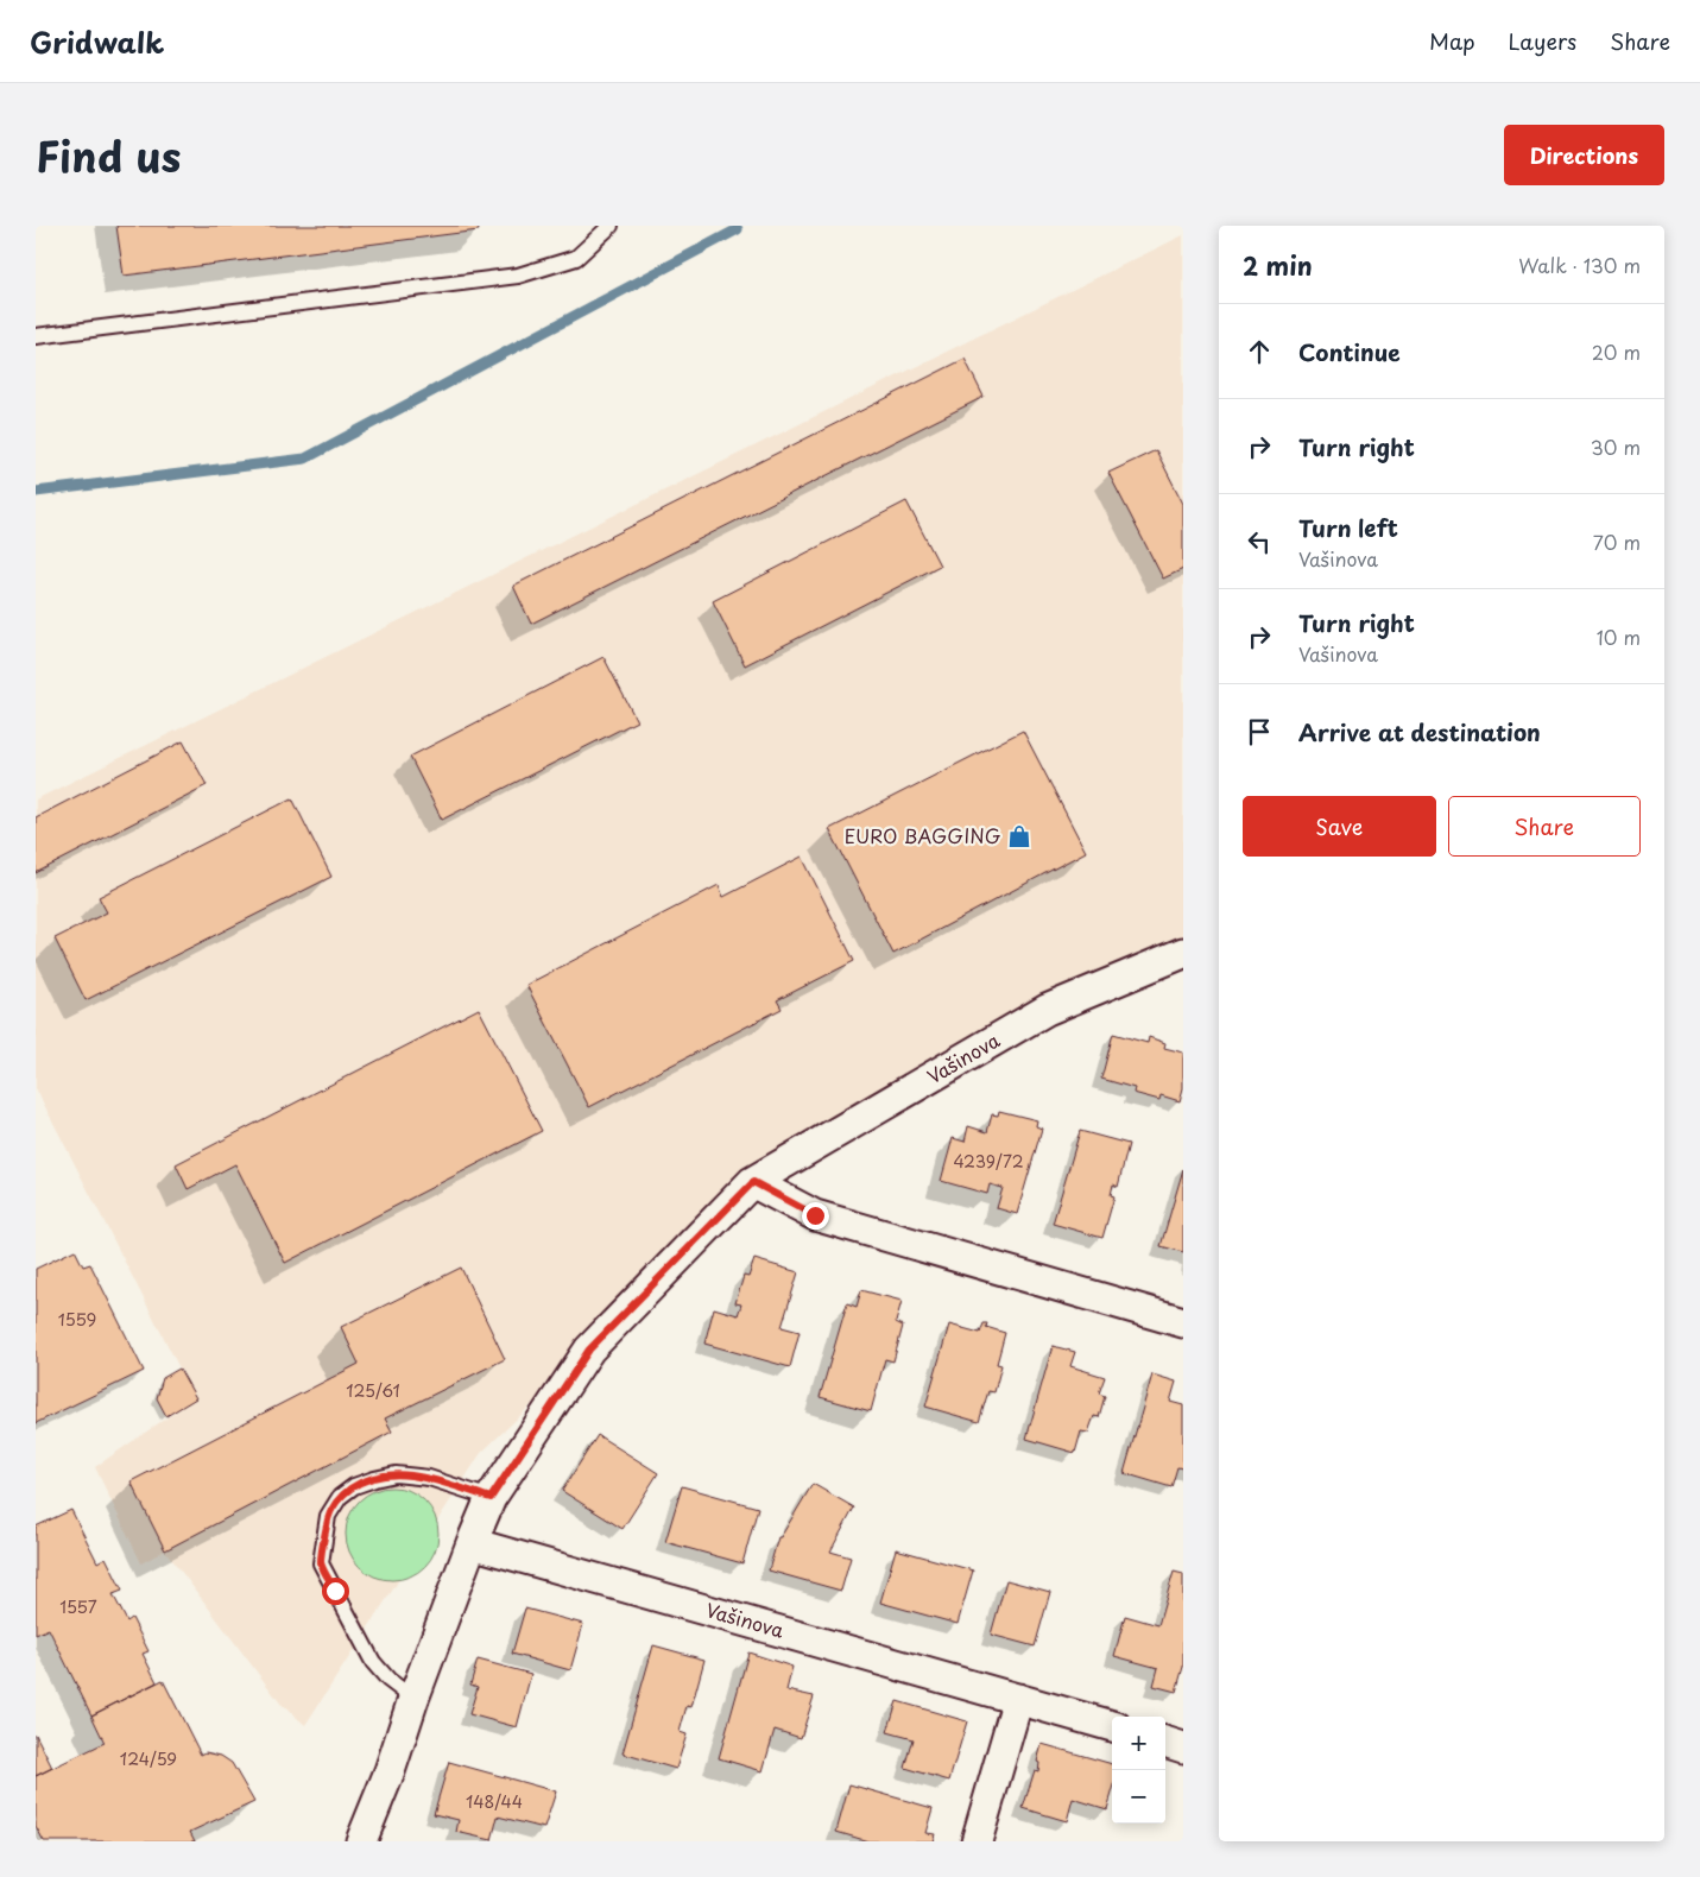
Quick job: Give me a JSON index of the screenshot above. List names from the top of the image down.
{
  "streets": {
    "street": ["Vašinova"]
  },
  "places": {
    "shop": ["EURO BAGGING"]
  },
  "house_numbers": [
    "4239/72",
    "1559",
    "125/61",
    "1557",
    "124/59",
    "148/44"
  ],
  "page": {
    "header": "Gridwalk",
    "nav": ["Map", "Layers", "Share"],
    "title": "Find us",
    "buttons": [
      "Directions",
      ["Save", "Share"]
    ],
    "heading": ["2 min", "Walk · 130 m"],
    "list": [
      ["Continue", "20 m"],
      ["Turn right", "30 m"],
      ["Turn left", "Vašinova", "70 m"],
      ["Turn right", "Vašinova", "10 m"],
      "Arrive at destination"
    ],
    "map_buttons": ["+", "−"]
  }
}
